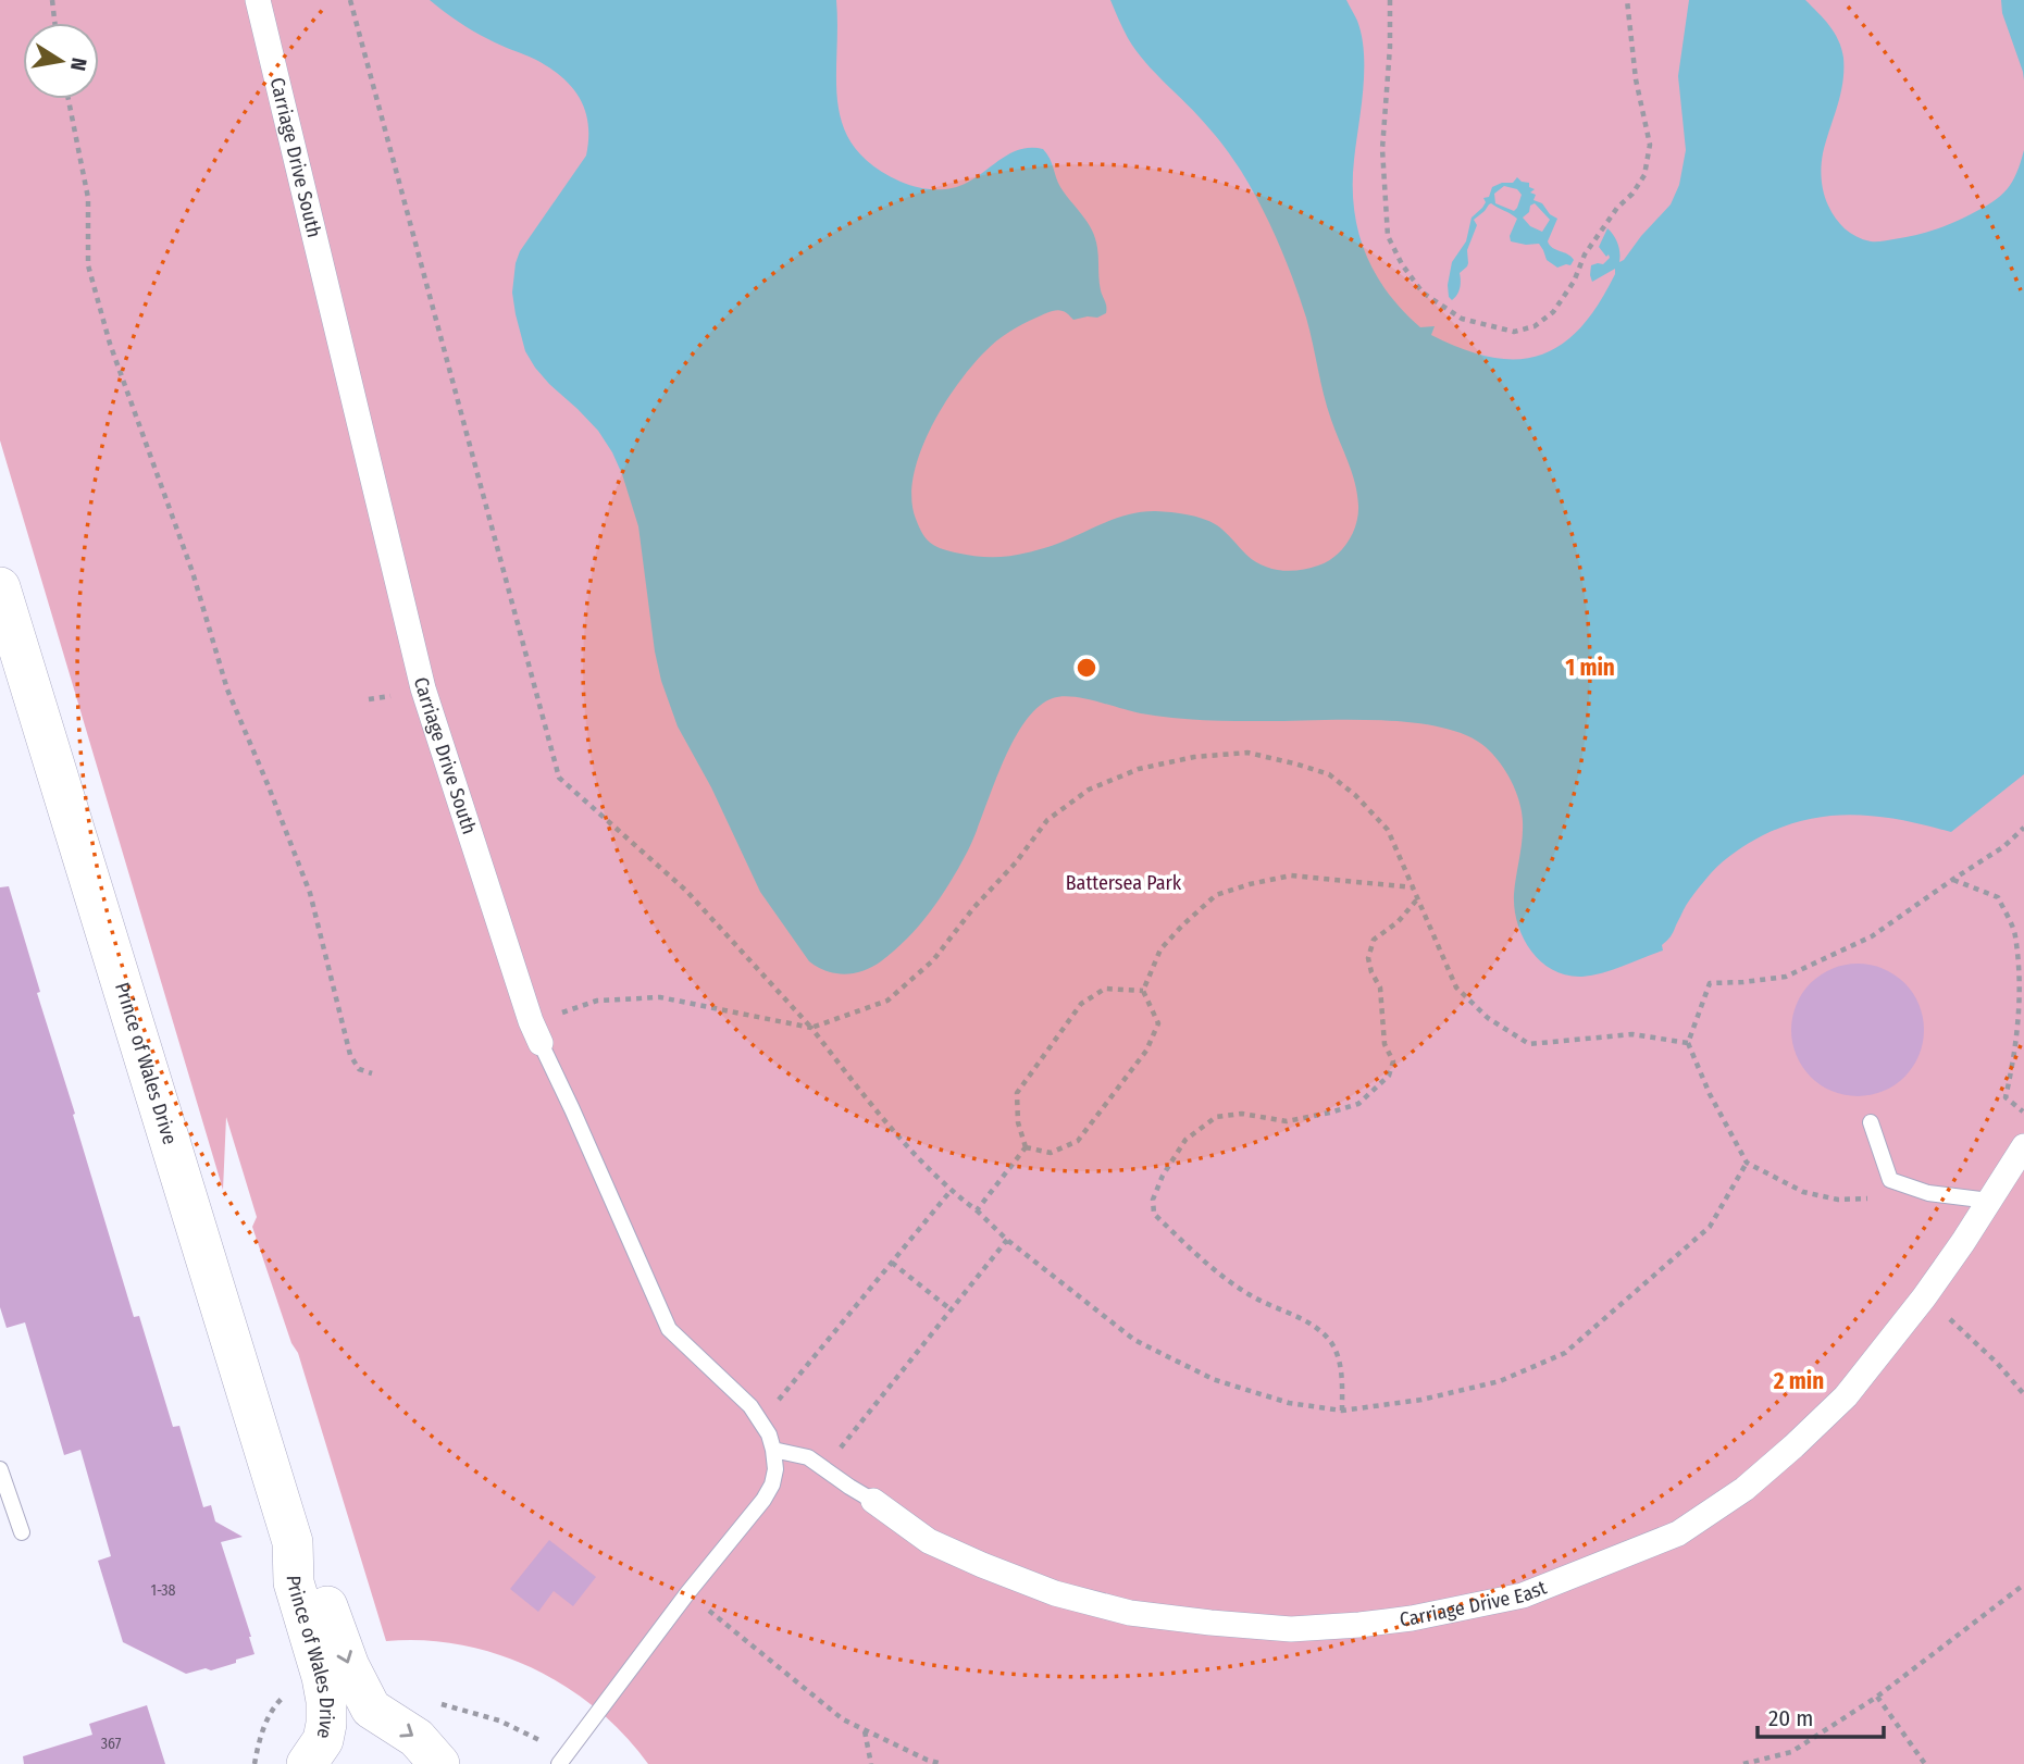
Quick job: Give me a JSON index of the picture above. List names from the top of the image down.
{
  "streets": {
    "street": ["Carriage Drive South", "Prince of Wales Drive", "Carriage Drive East"]
  },
  "crossings": [
    ["Carriage Drive South", "Carriage Drive East"]
  ],
  "parks": ["Battersea Park"],
  "house_numbers": ["1-38", "367"],
  "scale_bar": "20 m",
  "north": "right",
  "rings": ["1 min", "2 min"]
}
